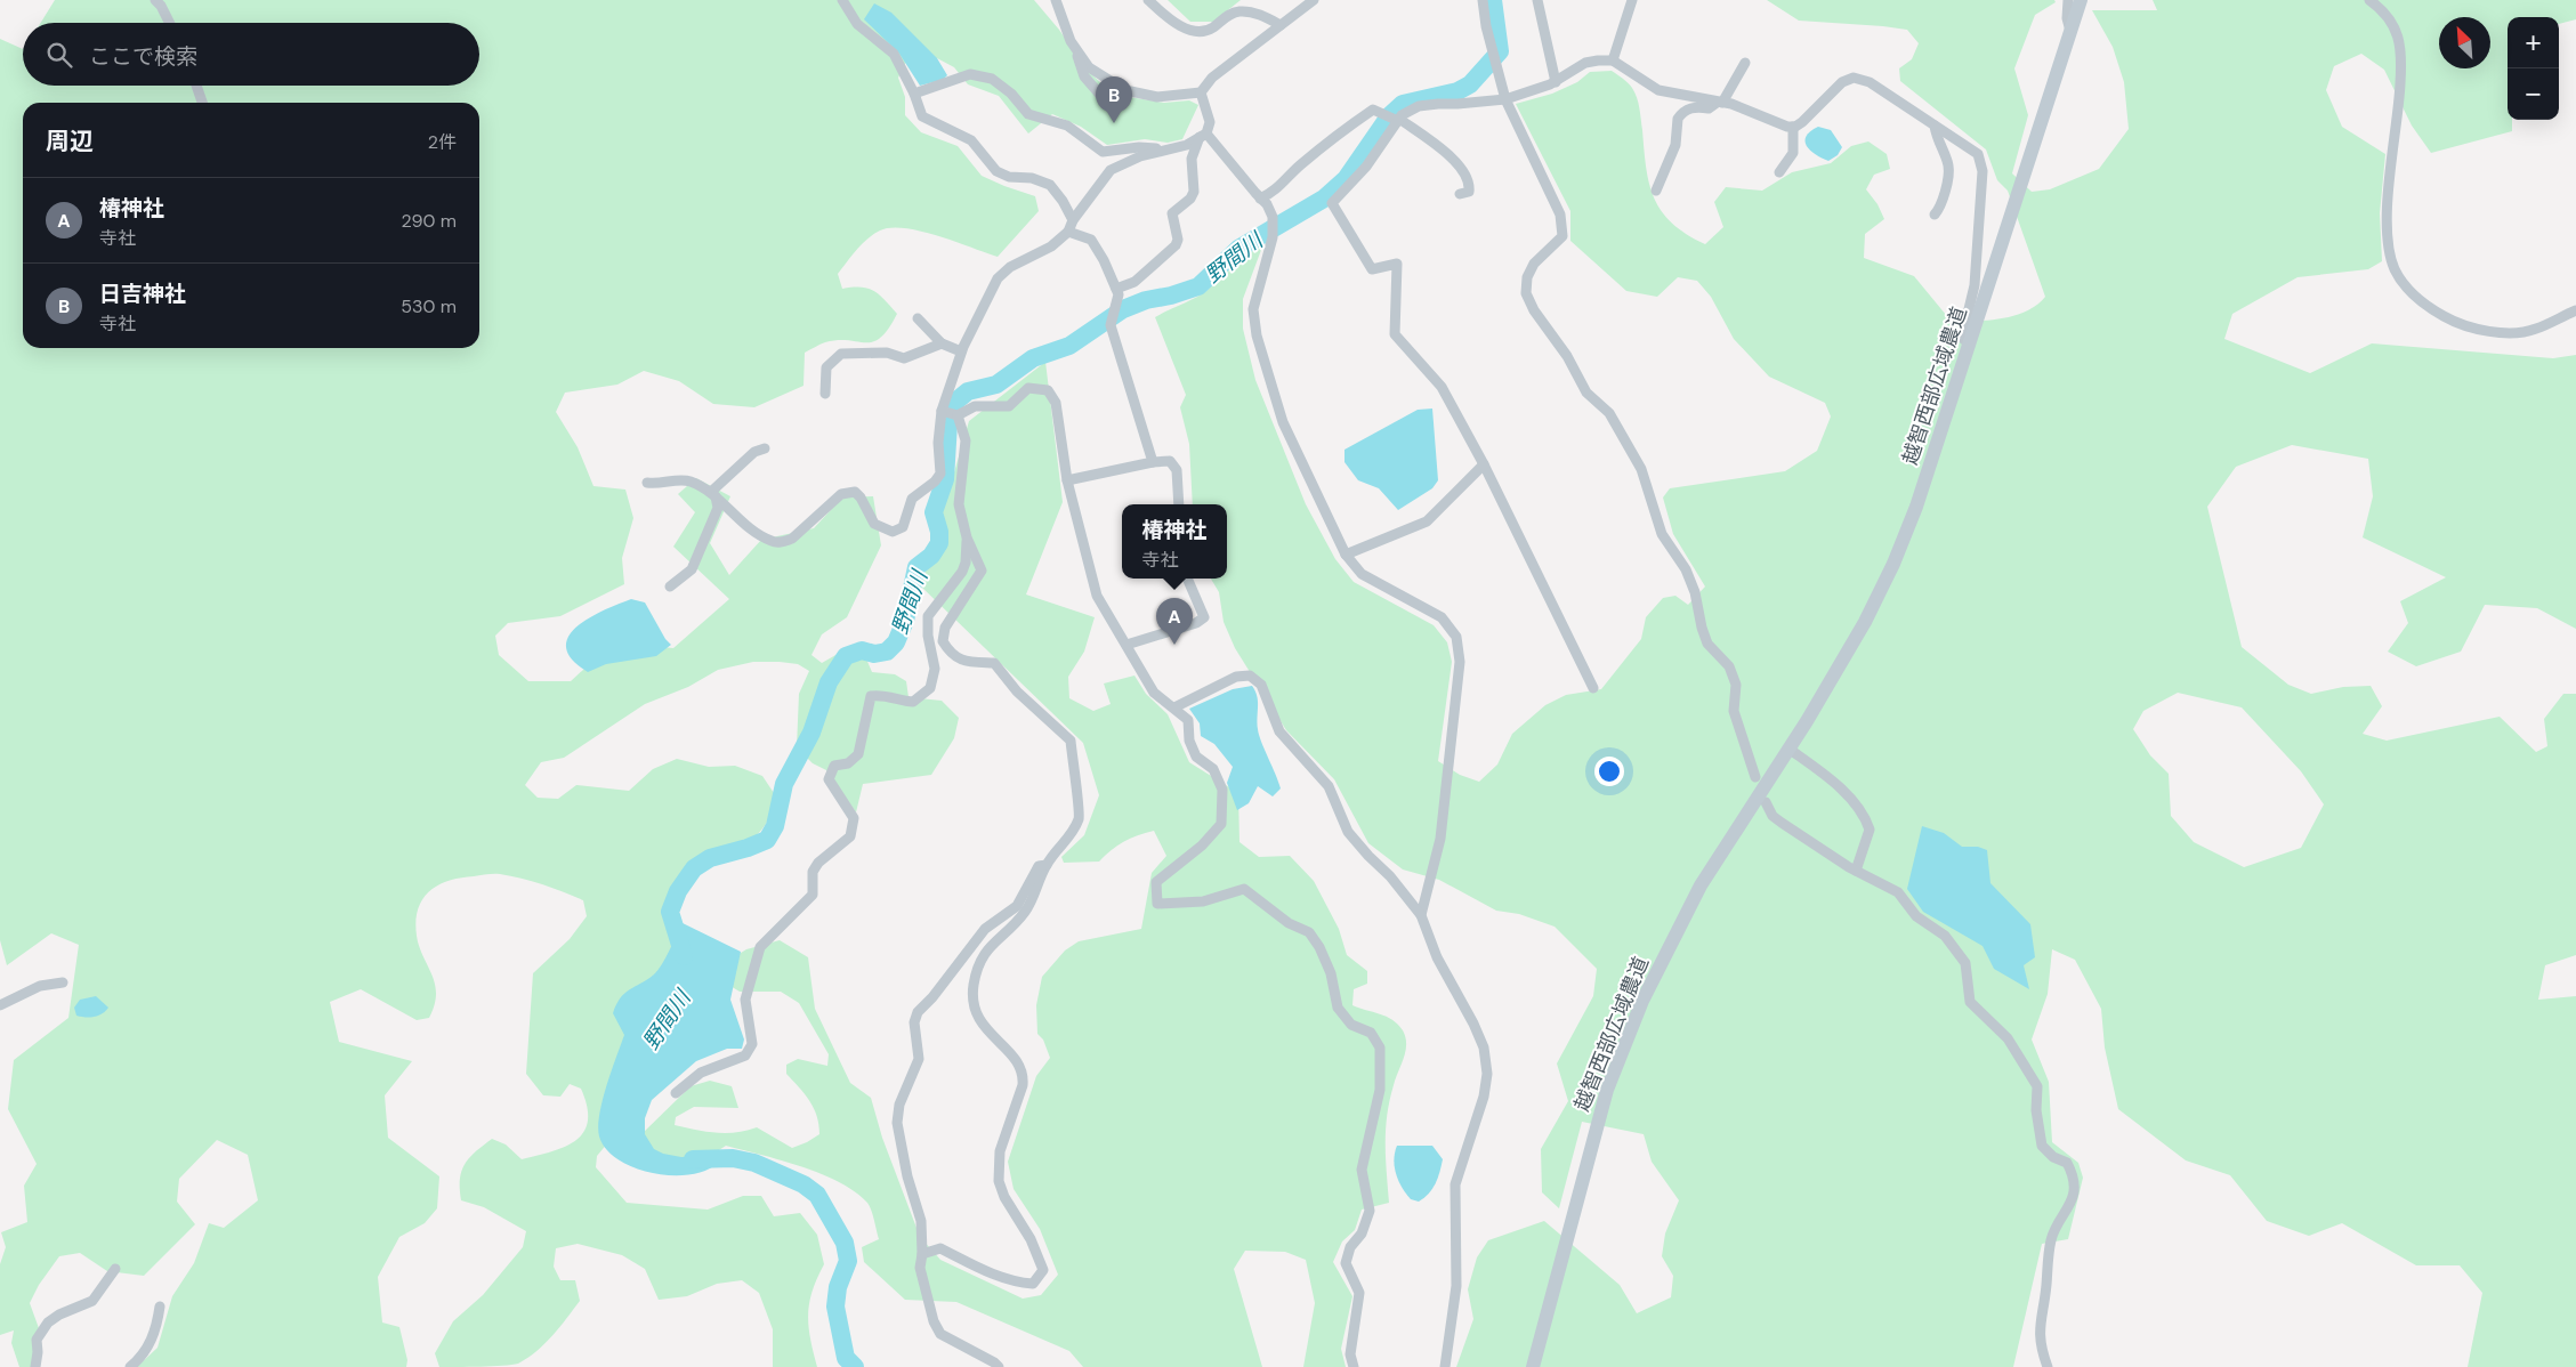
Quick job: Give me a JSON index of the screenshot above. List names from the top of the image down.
{
  "streets": {
    "street": ["越智西部広域農道"]
  },
  "water": ["野間川"],
  "north": "top left",
  "page": {
    "map_buttons": ["+", "−"],
    "search": "ここで検索",
    "pins": ["B", "A"],
    "heading": ["周辺", "2件"],
    "list": [
      {
        "mark": "A",
        "name": "椿神社",
        "note": "寺社",
        "value": "290 m"
      },
      {
        "mark": "B",
        "name": "日吉神社",
        "note": "寺社",
        "value": "530 m"
      }
    ],
    "popup": ["椿神社", "寺社"]
  }
}
